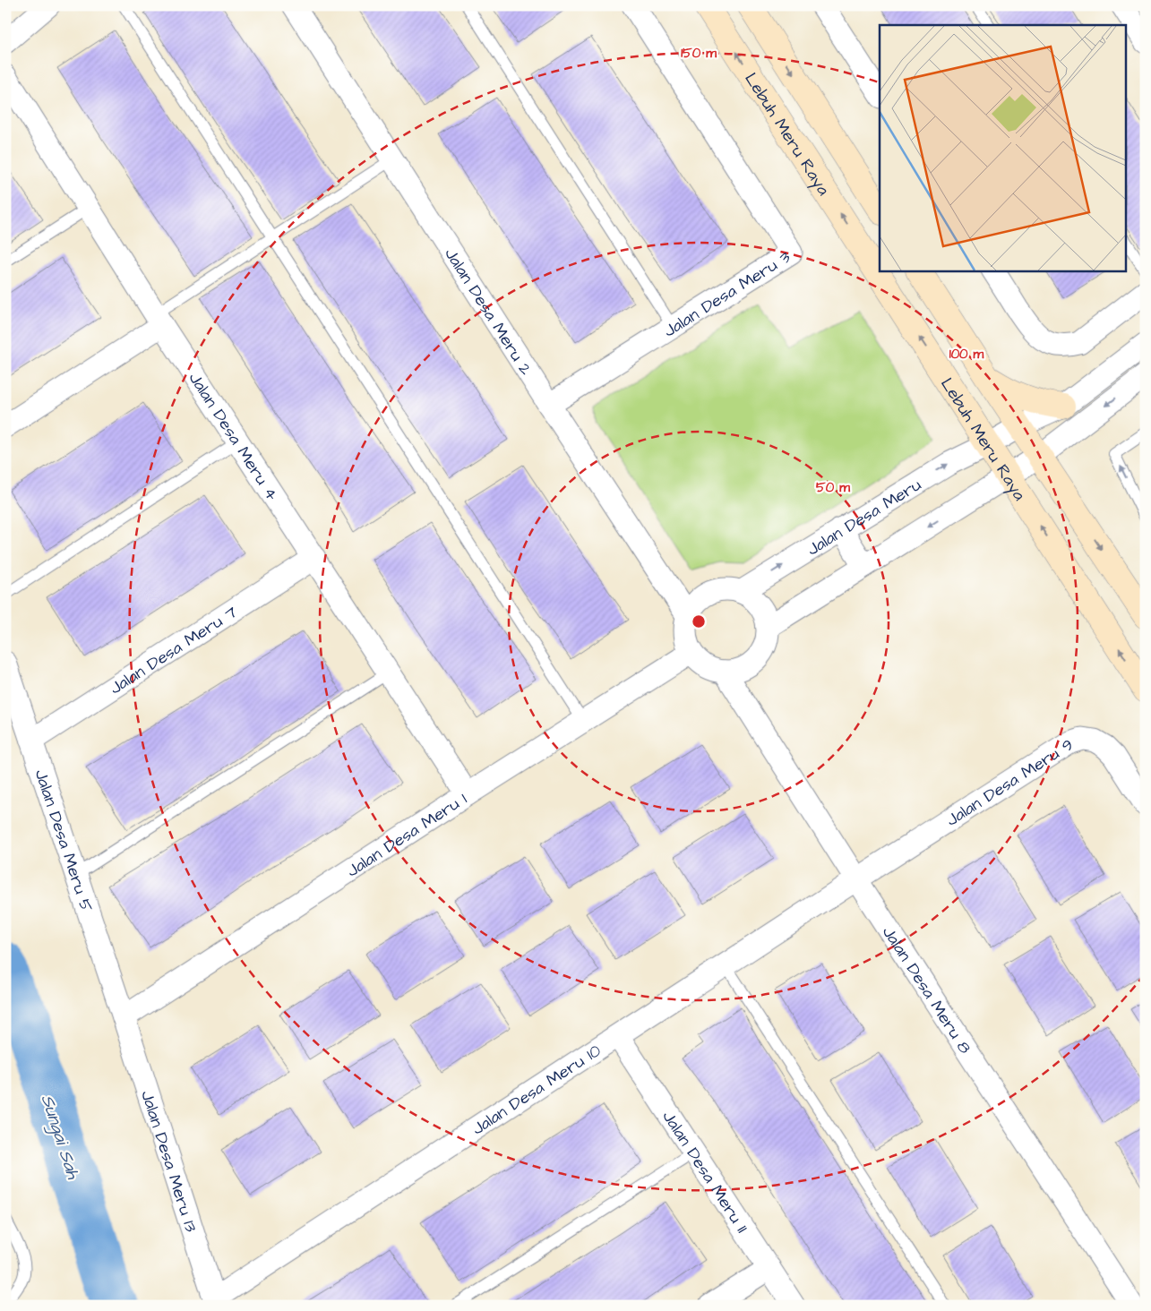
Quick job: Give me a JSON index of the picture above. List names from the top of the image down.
{
  "streets": {
    "main road": ["Lebuh Meru Raya"],
    "street": [
      "Jalan Desa Meru 3",
      "Jalan Desa Meru 2",
      "Jalan Desa Meru 4",
      "Jalan Desa Meru",
      "Jalan Desa Meru 7",
      "Jalan Desa Meru 9",
      "Jalan Desa Meru 1",
      "Jalan Desa Meru 5",
      "Jalan Desa Meru 8",
      "Jalan Desa Meru 10",
      "Jalan Desa Meru 13",
      "Jalan Desa Meru 11"
    ]
  },
  "crossings": [
    ["Lebuh Meru Raya", "Jalan Desa Meru"],
    ["Jalan Desa Meru 3", "Jalan Desa Meru 2"],
    ["Jalan Desa Meru 2", "Jalan Desa Meru"],
    ["Jalan Desa Meru 2", "Jalan Desa Meru 1"],
    ["Jalan Desa Meru 2", "Jalan Desa Meru 8"],
    ["Jalan Desa Meru 4", "Jalan Desa Meru 7"],
    ["Jalan Desa Meru 4", "Jalan Desa Meru 1"],
    ["Jalan Desa Meru", "Jalan Desa Meru 1"],
    ["Jalan Desa Meru", "Jalan Desa Meru 8"],
    ["Jalan Desa Meru 7", "Jalan Desa Meru 5"],
    ["Jalan Desa Meru 9", "Jalan Desa Meru 8"],
    ["Jalan Desa Meru 9", "Jalan Desa Meru 10"],
    ["Jalan Desa Meru 1", "Jalan Desa Meru 5"],
    ["Jalan Desa Meru 1", "Jalan Desa Meru 8"],
    ["Jalan Desa Meru 1", "Jalan Desa Meru 13"],
    ["Jalan Desa Meru 5", "Jalan Desa Meru 13"],
    ["Jalan Desa Meru 8", "Jalan Desa Meru 10"],
    ["Jalan Desa Meru 10", "Jalan Desa Meru 13"],
    ["Jalan Desa Meru 10", "Jalan Desa Meru 11"]
  ],
  "water": ["Sungai Sah"],
  "rings": ["150 m", "100 m", "50 m"]
}
